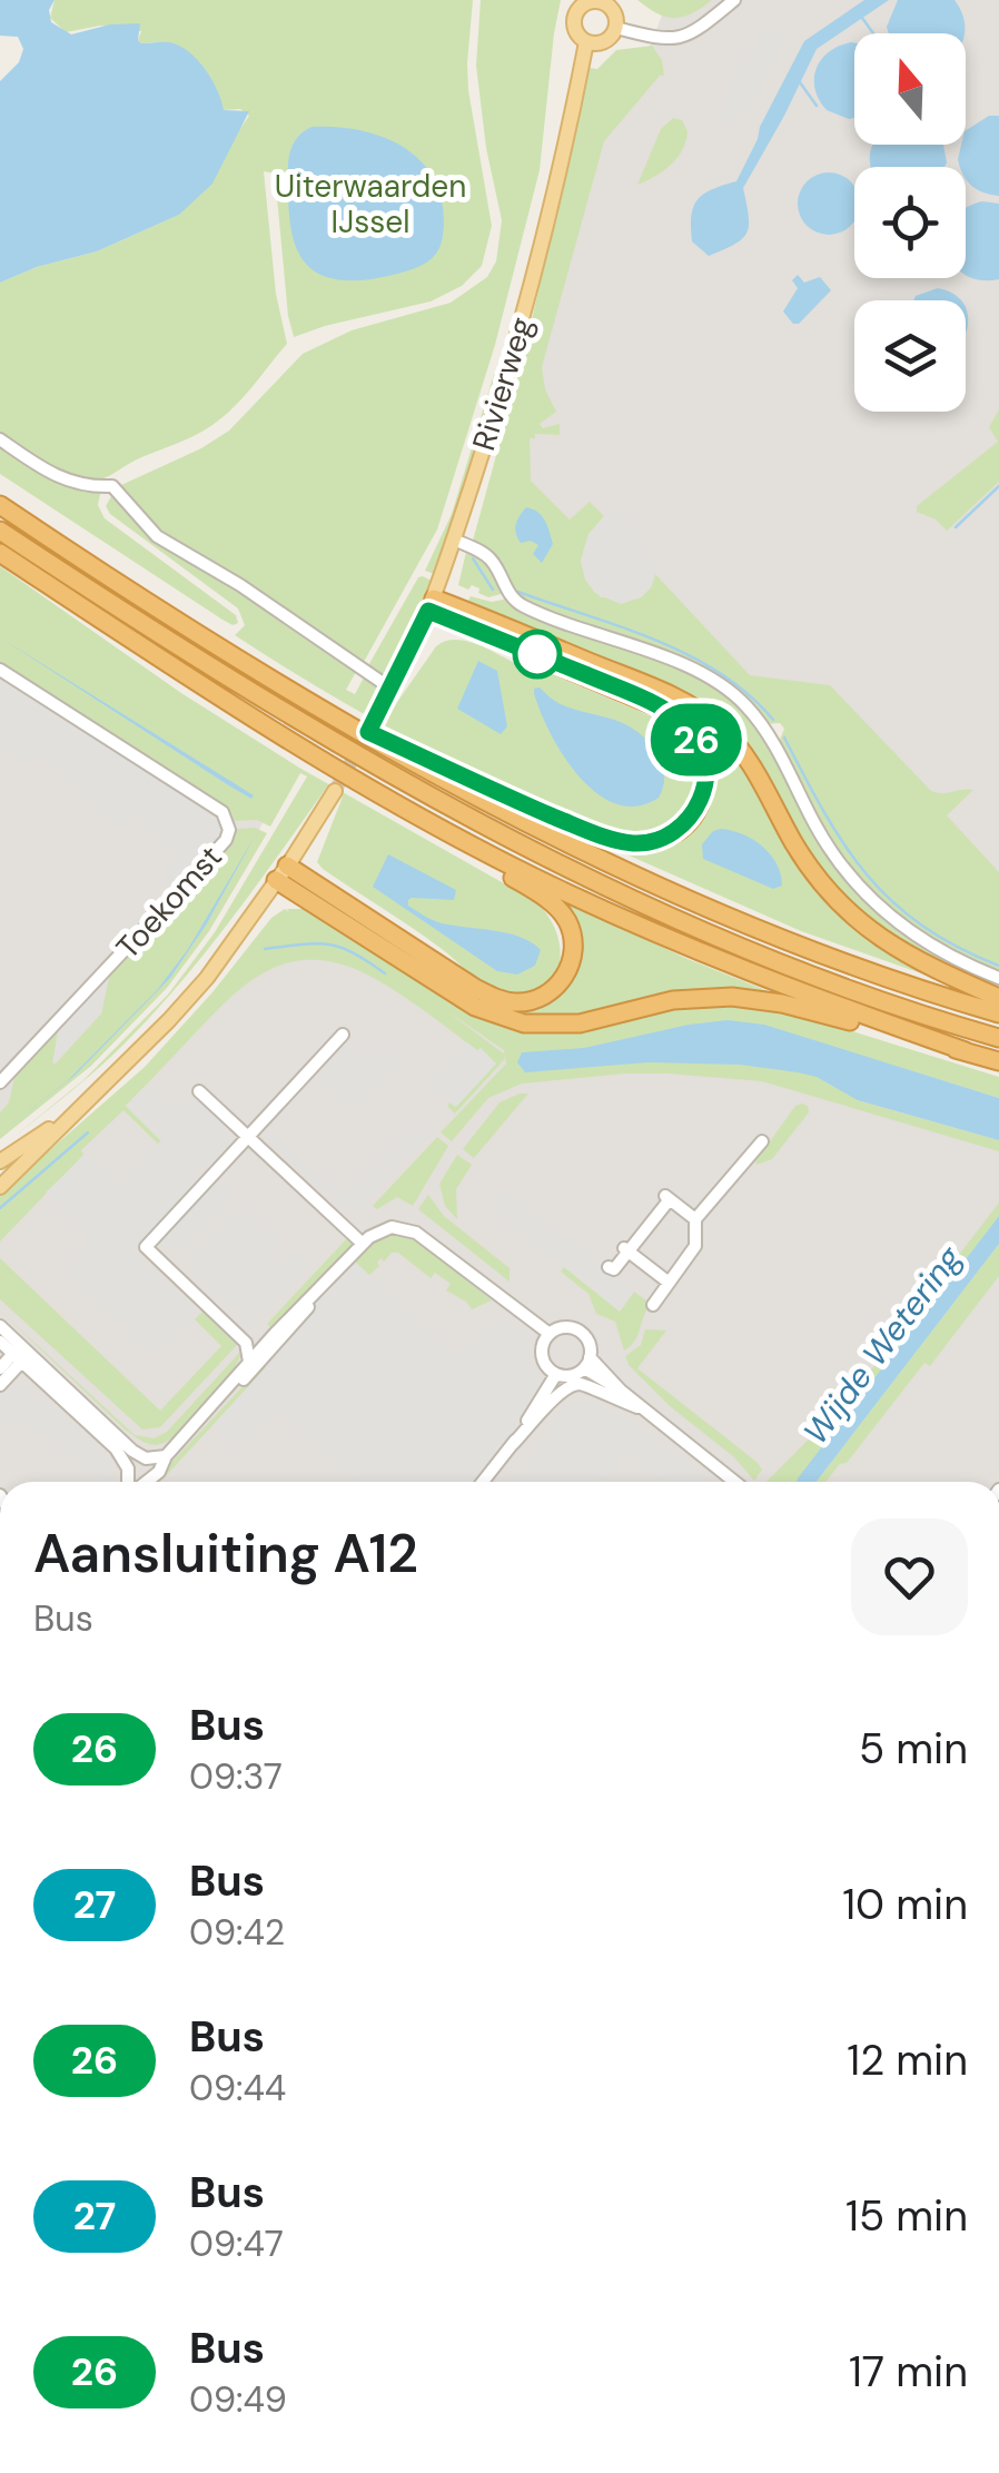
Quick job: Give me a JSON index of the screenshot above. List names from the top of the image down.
{
  "streets": {
    "main road": ["Rivierweg"],
    "street": ["Toekomst"]
  },
  "water": ["Wijde Wetering"],
  "parks": ["Uiterwaarden IJssel"],
  "lines": ["bus line 26"],
  "north": "top",
  "page": {
    "on_map": "26",
    "heading": ["Aansluiting A12", "Bus"],
    "list": [
      {
        "mark": "26",
        "name": "Bus",
        "note": "09:37",
        "value": "5 min"
      },
      {
        "mark": "27",
        "name": "Bus",
        "note": "09:42",
        "value": "10 min"
      },
      {
        "mark": "26",
        "name": "Bus",
        "note": "09:44",
        "value": "12 min"
      },
      {
        "mark": "27",
        "name": "Bus",
        "note": "09:47",
        "value": "15 min"
      },
      {
        "mark": "26",
        "name": "Bus",
        "note": "09:49",
        "value": "17 min"
      }
    ]
  }
}
